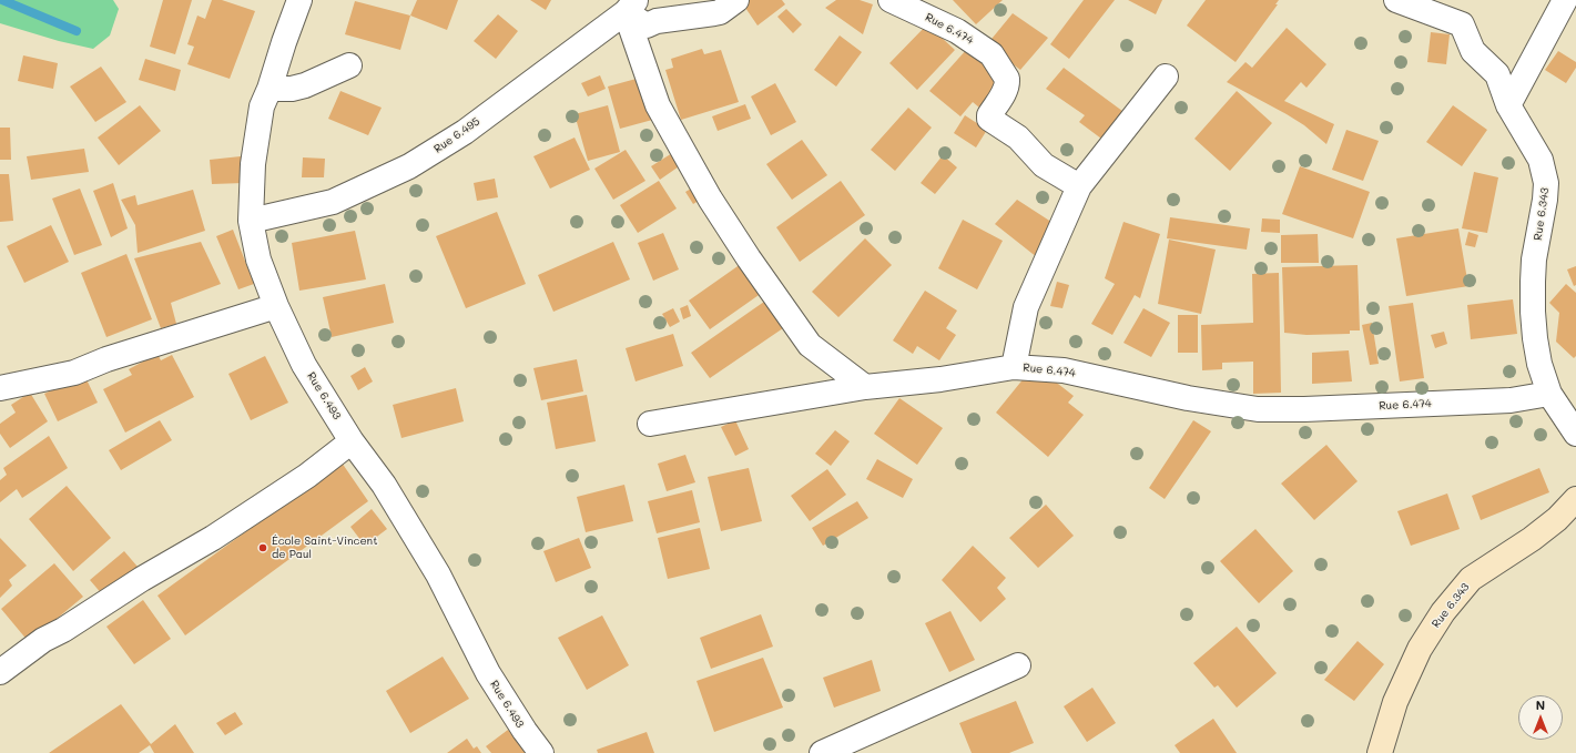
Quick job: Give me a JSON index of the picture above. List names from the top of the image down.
{
  "streets": {
    "street": [
      "Rue 6.474",
      "Rue 6.495",
      "Rue 6.343",
      "Rue 6.493"
    ]
  },
  "crossings": [
    ["Rue 6.474", "Rue 6.343"],
    ["Rue 6.495", "Rue 6.493"]
  ],
  "places": ["École Saint-Vincent de Paul"],
  "north": "top"
}
